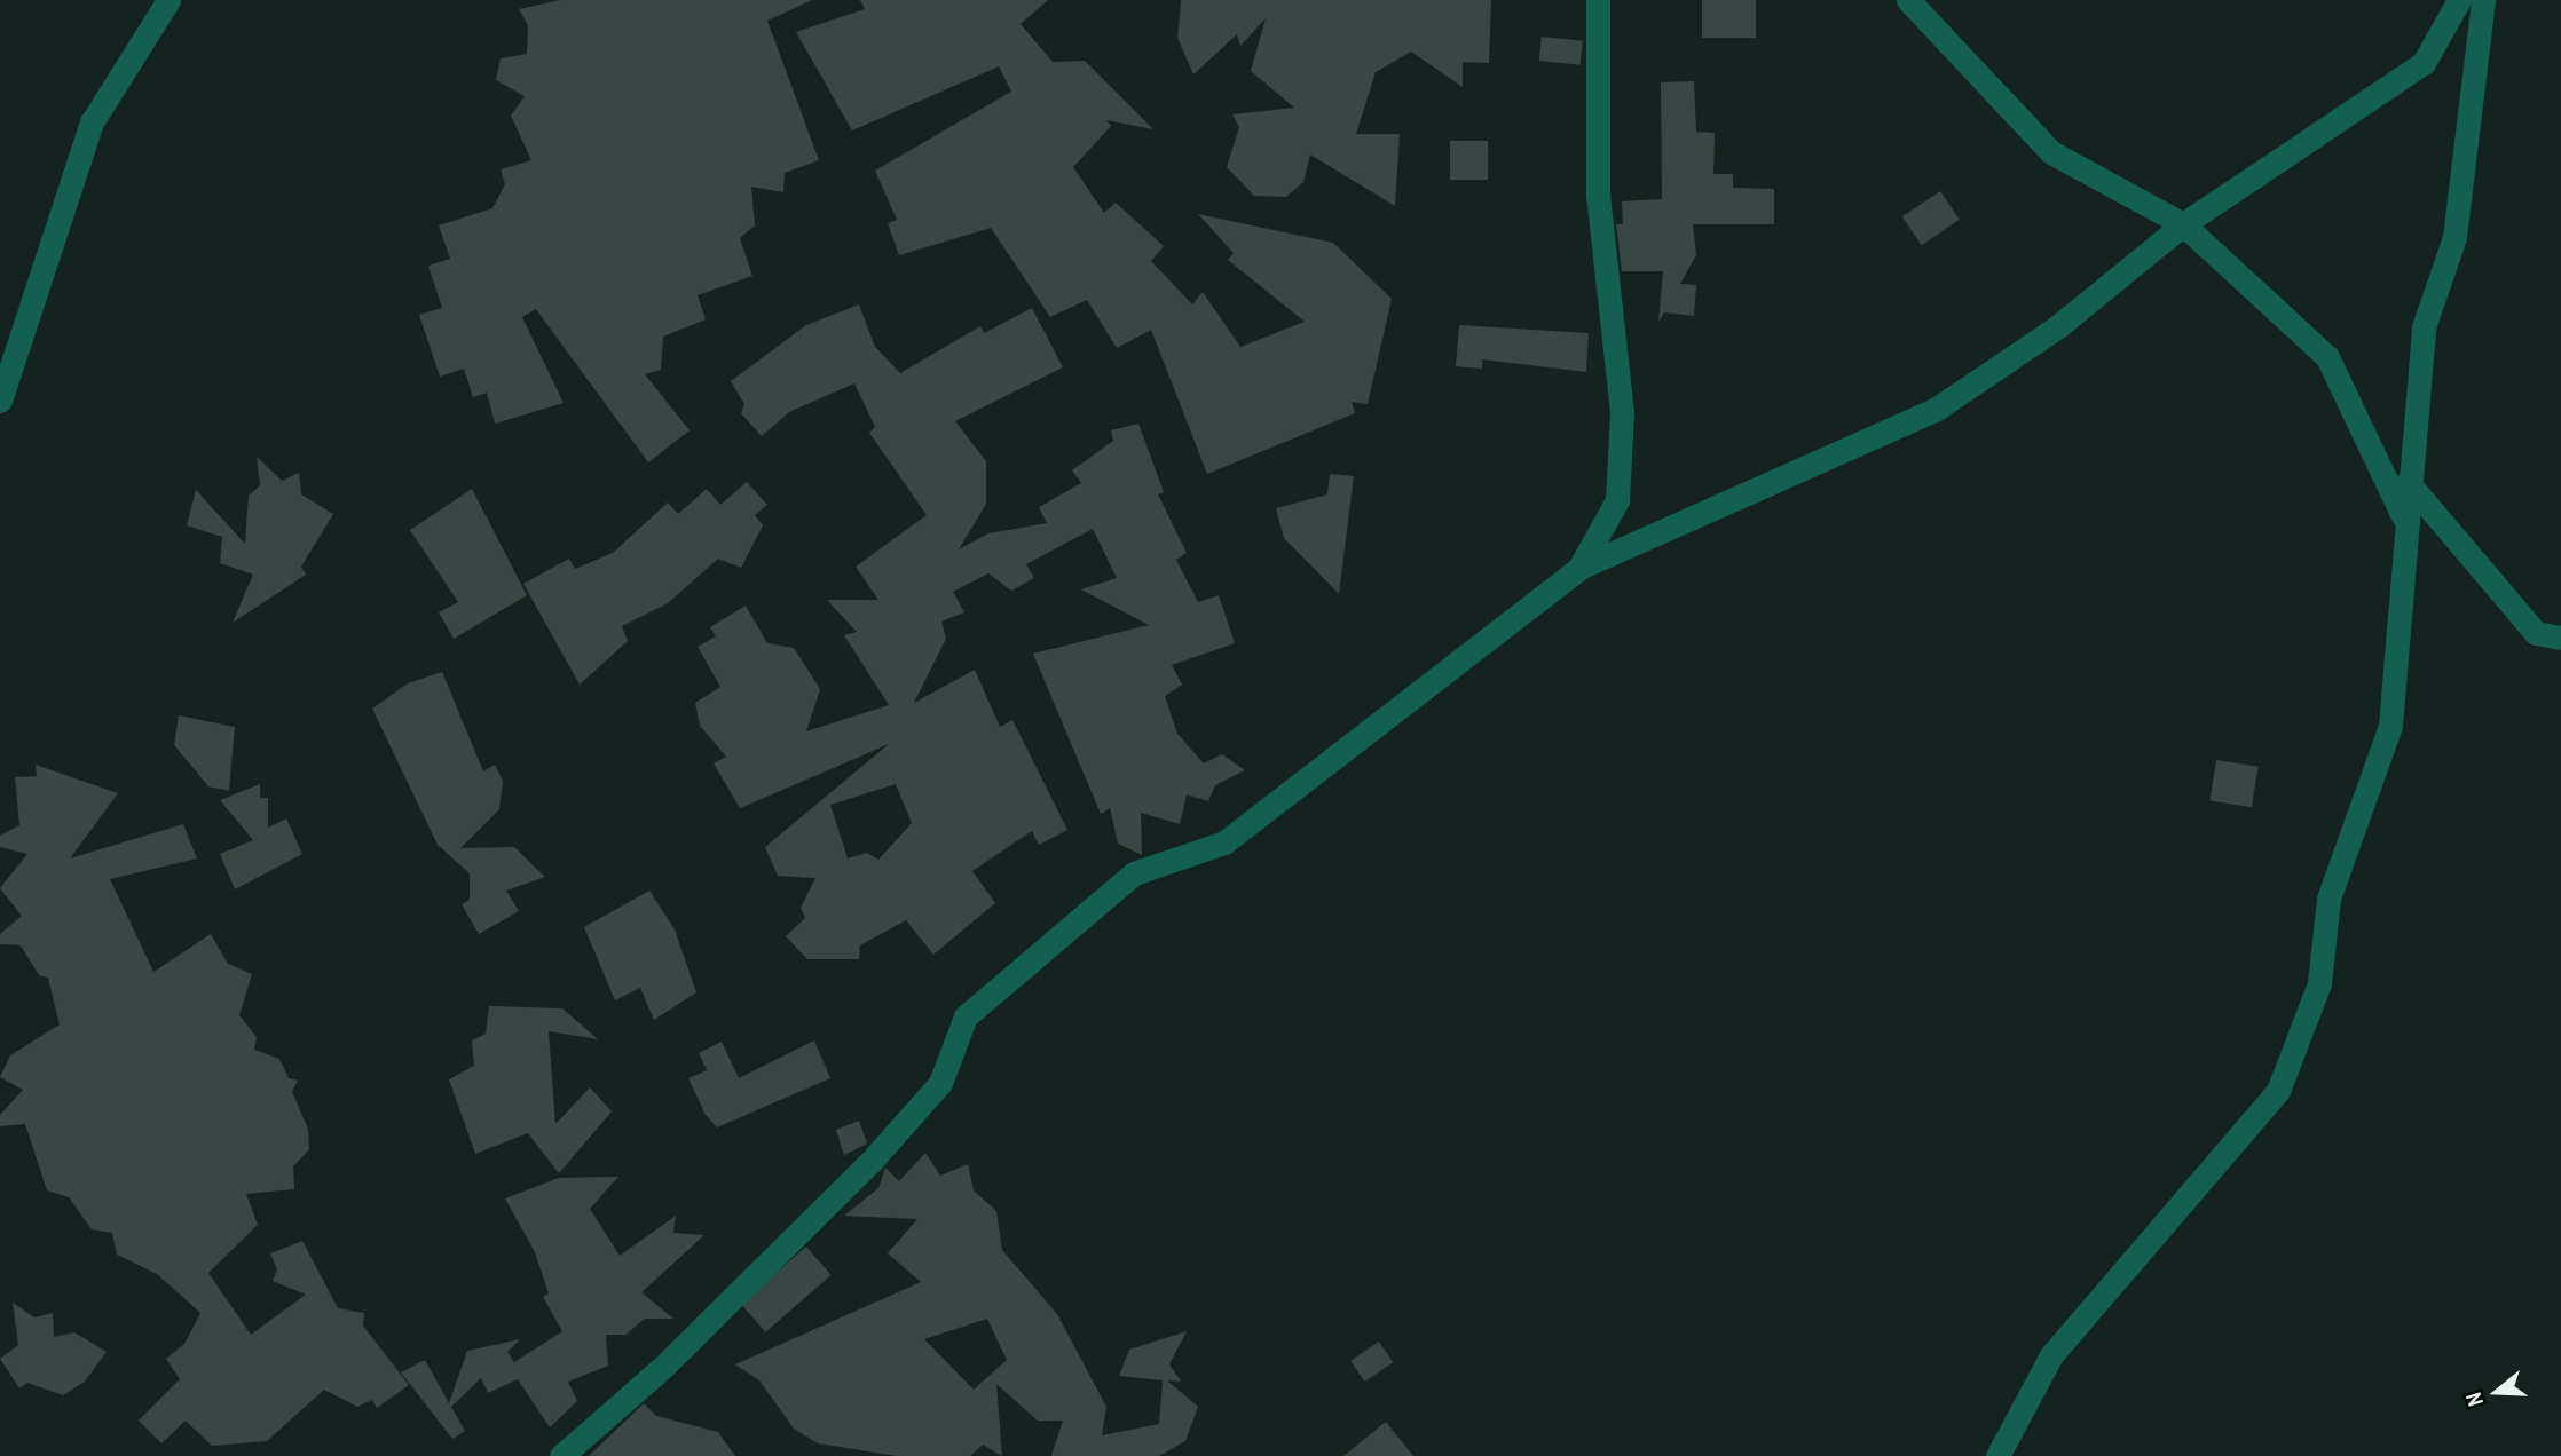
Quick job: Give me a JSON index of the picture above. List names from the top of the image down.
{
  "north": "left"
}
